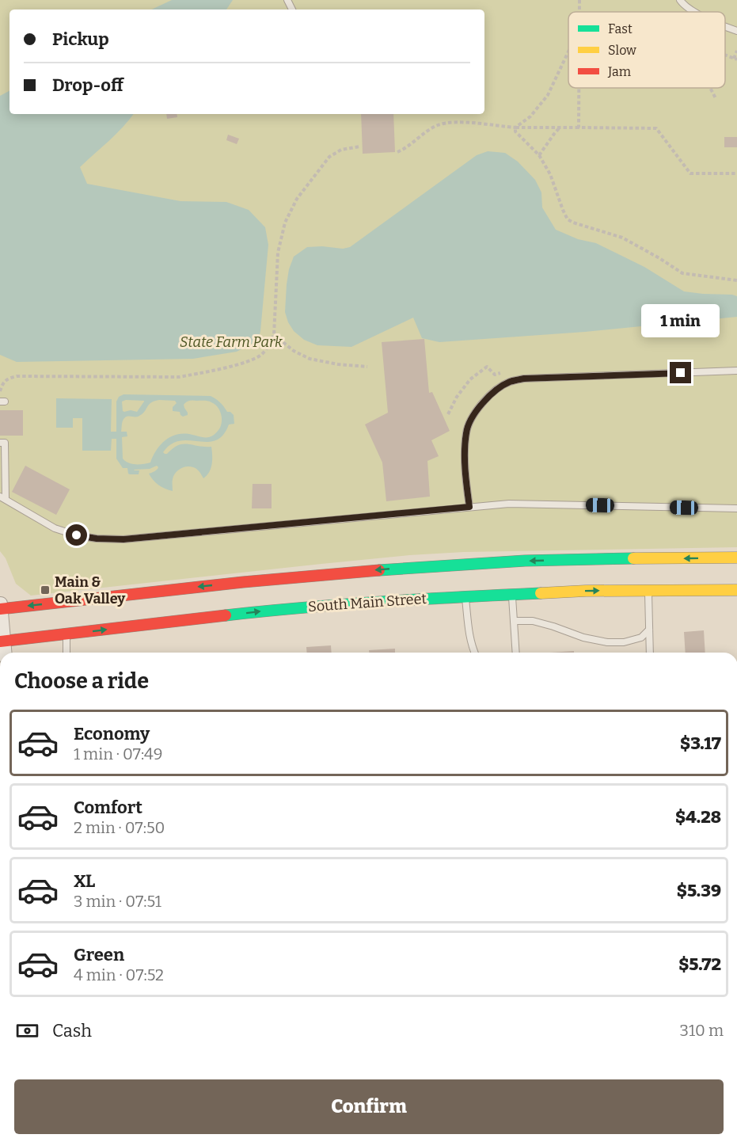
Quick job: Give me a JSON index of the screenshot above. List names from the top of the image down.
{
  "streets": {
    "highway": ["South Main Street"]
  },
  "parks": ["State Farm Park"],
  "places": {
    "transit": ["Main & Oak Valley"]
  },
  "legend": ["Fast", "Slow", "Jam"],
  "page": {
    "banner": ["Pickup", "Drop-off"],
    "bubble": "1 min",
    "heading": "Choose a ride",
    "list": [
      {
        "name": "Economy",
        "note": "1 min · 07:49",
        "value": "$3.17"
      },
      {
        "name": "Comfort",
        "note": "2 min · 07:50",
        "value": "$4.28"
      },
      {
        "name": "XL",
        "note": "3 min · 07:51",
        "value": "$5.39"
      },
      {
        "name": "Green",
        "note": "4 min · 07:52",
        "value": "$5.72"
      }
    ],
    "pay": ["Cash", "310 m"],
    "buttons": "Confirm"
  }
}
